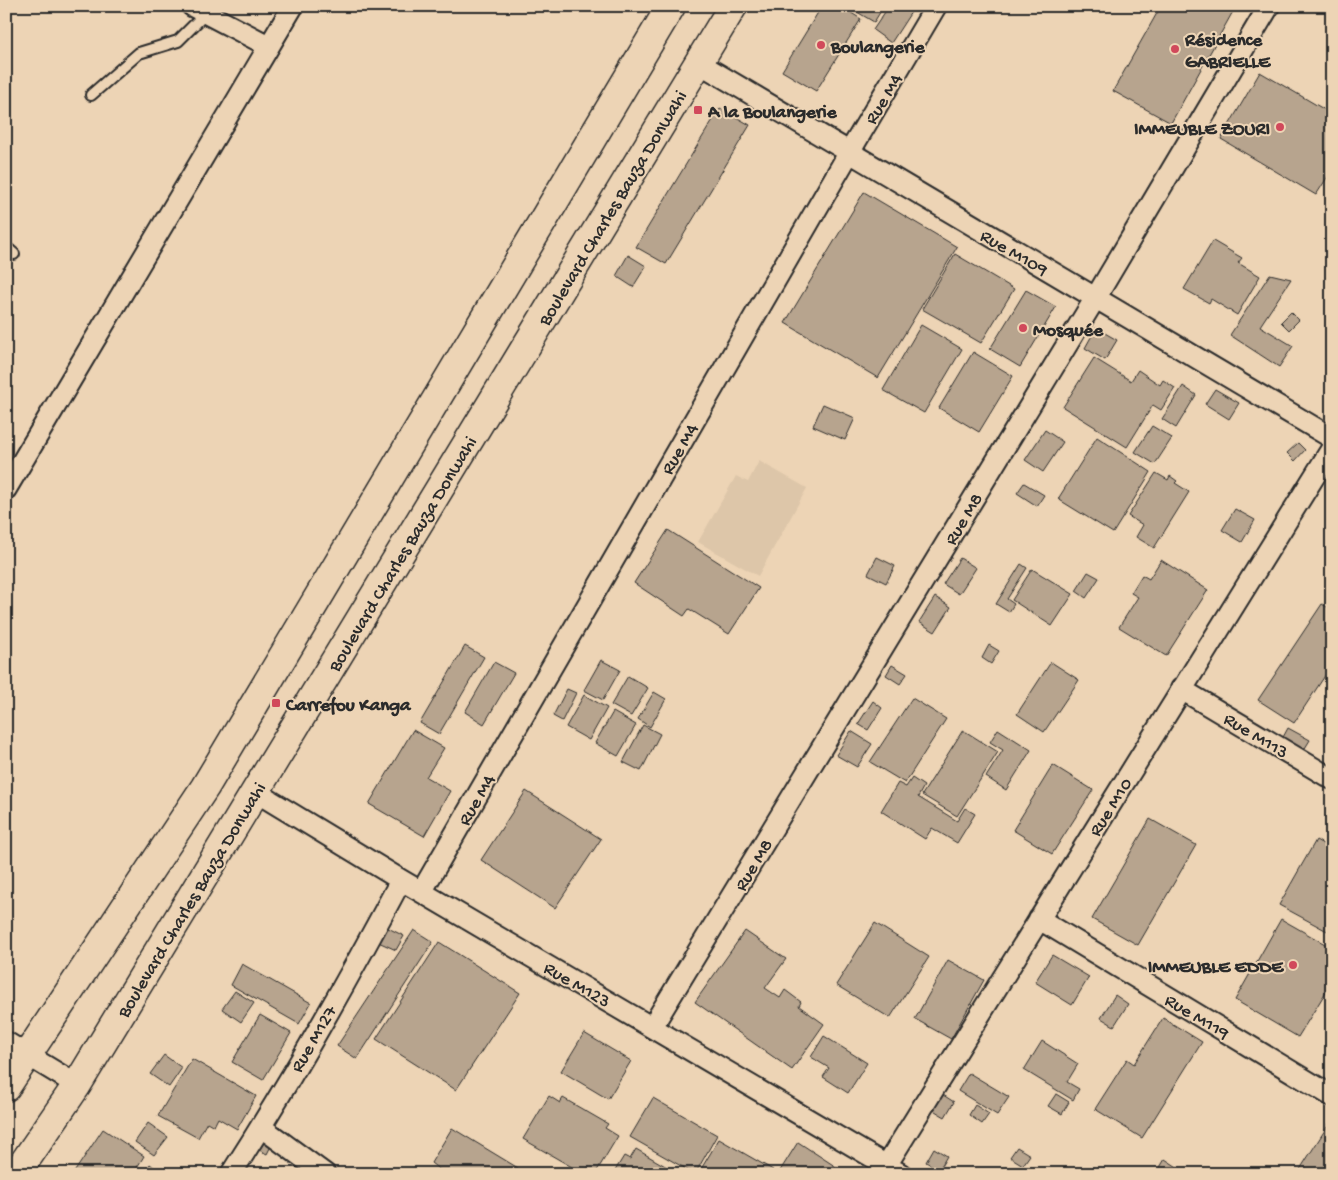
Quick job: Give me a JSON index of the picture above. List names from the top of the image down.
{
  "streets": {
    "main road": ["Boulevard Charles Bauza Donwahi"],
    "street": [
      "Rue M4",
      "Rue M109",
      "Rue M8",
      "Rue M113",
      "Rue M10",
      "Rue M123",
      "Rue M119",
      "Rue M127"
    ]
  },
  "crossings": [
    ["Rue M4", "Rue M109"],
    ["Rue M4", "Rue M123"],
    ["Boulevard Charles Bauza Donwahi", "Rue M109"],
    ["Boulevard Charles Bauza Donwahi", "Rue M123"],
    ["Rue M109", "Rue M8"],
    ["Rue M8", "Rue M123"],
    ["Rue M113", "Rue M10"],
    ["Rue M10", "Rue M123"],
    ["Rue M10", "Rue M119"],
    ["Rue M123", "Rue M127"]
  ],
  "places": {
    "other": [
      "Boulangerie",
      "Résidence GABRIELLE",
      "IMMEUBLE ZOURI",
      "Mosquée",
      "IMMEUBLE EDDE"
    ],
    "transit": ["A la Boulangerie", "Carrefou Kanga"]
  }
}
